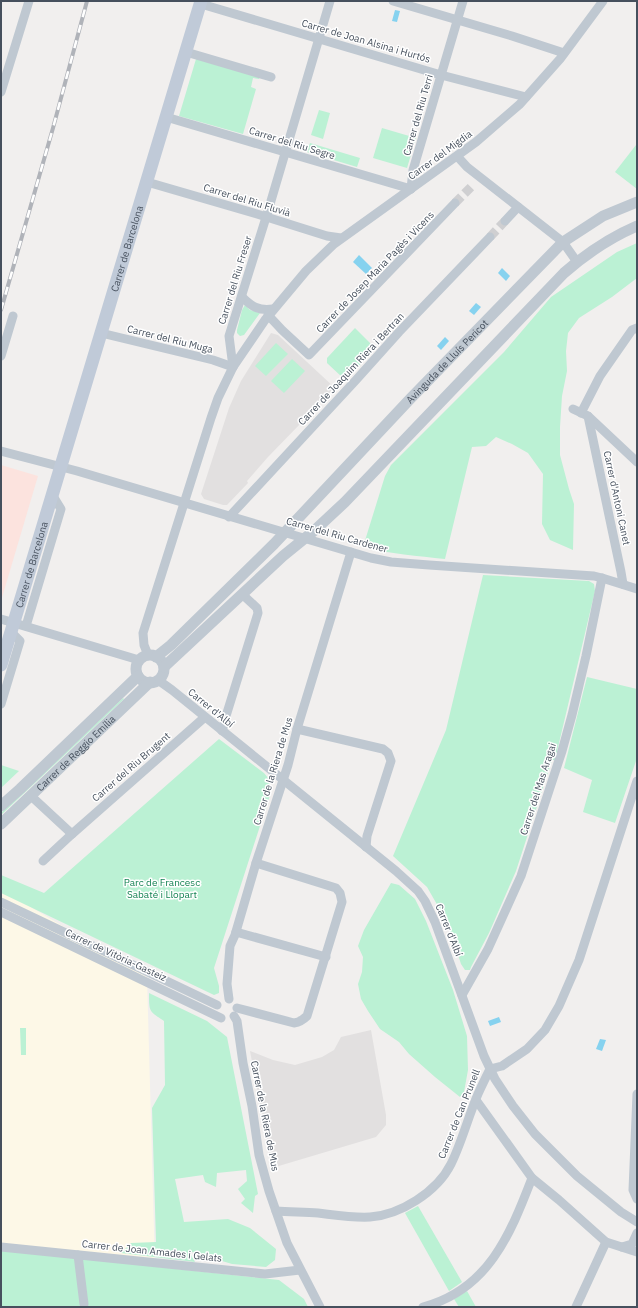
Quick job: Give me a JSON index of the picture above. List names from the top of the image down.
{
  "streets": {
    "main road": ["Carrer de Barcelona"],
    "street": [
      "Carrer de Joan Alsina i Hurtós",
      "Carrer del Riu Terri",
      "Carrer del Riu Segre",
      "Carrer del Migdia",
      "Carrer del Riu Fluvià",
      "Carrer de Josep Maria Pagès i Vicens",
      "Carrer del Riu Freser",
      "Carrer del Riu Muga",
      "Avinguda de Lluís Pericot",
      "Carrer de Joaquim Riera i Bertran",
      "Carrer d'Antoni Canet",
      "Carrer del Riu Cardener",
      "Carrer d'Albí",
      "Carrer de Reggio Emília",
      "Carrer del Riu Brugent",
      "Carrer de la Riera de Mus",
      "Carrer del Mas Aragai",
      "Carrer de Vitòria-Gasteiz",
      "Carrer de Can Prunell",
      "Carrer de Joan Amades i Gelats"
    ]
  },
  "crossings": [
    ["Carrer de Joan Alsina i Hurtós", "Carrer del Riu Terri"],
    ["Carrer de Joan Alsina i Hurtós", "Carrer del Migdia"],
    ["Carrer de Joan Alsina i Hurtós", "Carrer de Barcelona"],
    ["Carrer de Joan Alsina i Hurtós", "Carrer del Riu Freser"],
    ["Carrer del Riu Terri", "Carrer del Riu Segre"],
    ["Carrer del Riu Terri", "Carrer del Migdia"],
    ["Carrer del Riu Segre", "Carrer del Migdia"],
    ["Carrer del Riu Segre", "Carrer de Barcelona"],
    ["Carrer del Riu Segre", "Carrer del Riu Freser"],
    ["Carrer del Migdia", "Carrer del Riu Fluvià"],
    ["Carrer del Migdia", "Carrer de Josep Maria Pagès i Vicens"],
    ["Carrer del Migdia", "Carrer del Riu Freser"],
    ["Carrer del Migdia", "Carrer del Riu Muga"],
    ["Carrer del Riu Fluvià", "Carrer de Barcelona"],
    ["Carrer del Riu Fluvià", "Carrer del Riu Freser"],
    ["Carrer de Barcelona", "Carrer del Riu Muga"],
    ["Carrer de Barcelona", "Carrer del Riu Cardener"],
    ["Carrer del Riu Freser", "Carrer del Riu Muga"],
    ["Avinguda de Lluís Pericot", "Carrer del Riu Cardener"],
    ["Avinguda de Lluís Pericot", "Carrer d'Albí"],
    ["Avinguda de Lluís Pericot", "Carrer de Reggio Emília"],
    ["Carrer de Joaquim Riera i Bertran", "Carrer del Riu Cardener"],
    ["Carrer d'Antoni Canet", "Carrer del Riu Cardener"],
    ["Carrer del Riu Cardener", "Carrer de la Riera de Mus"],
    ["Carrer del Riu Cardener", "Carrer del Mas Aragai"],
    ["Carrer d'Albí", "Carrer de Reggio Emília"],
    ["Carrer d'Albí", "Carrer del Riu Brugent"],
    ["Carrer d'Albí", "Carrer de la Riera de Mus"],
    ["Carrer d'Albí", "Carrer del Mas Aragai"],
    ["Carrer d'Albí", "Carrer de Can Prunell"],
    ["Carrer de la Riera de Mus", "Carrer de Vitòria-Gasteiz"],
    ["Carrer de la Riera de Mus", "Carrer de Can Prunell"],
    ["Carrer de la Riera de Mus", "Carrer de Joan Amades i Gelats"]
  ],
  "parks": ["Parc de Francesc Sabaté i Llopart"]
}
